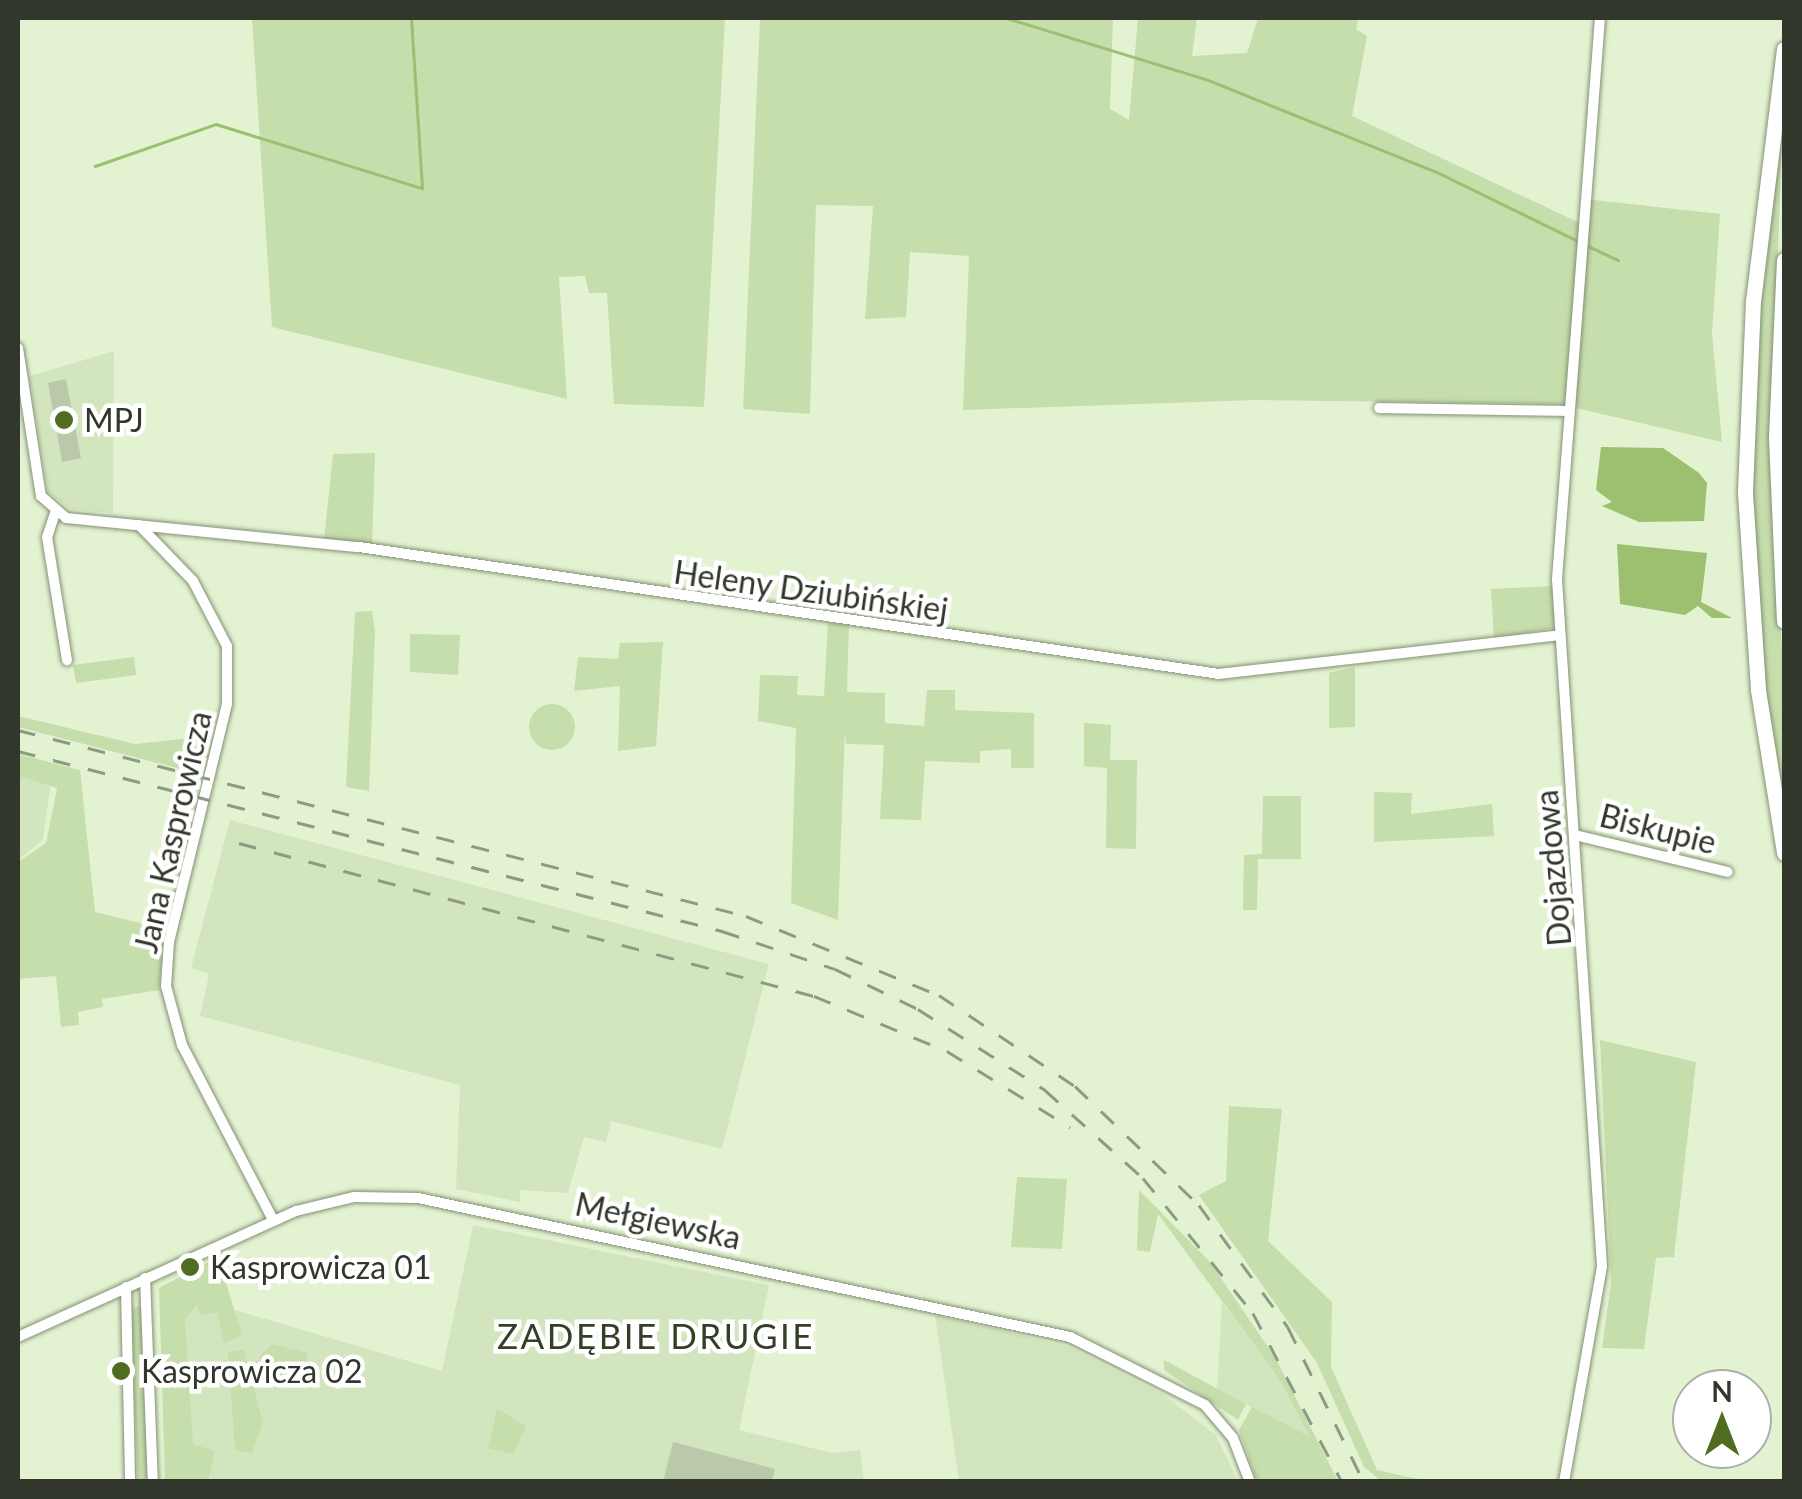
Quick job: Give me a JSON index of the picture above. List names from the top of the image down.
{
  "streets": {
    "street": [
      "Heleny Dziubińskiej",
      "Biskupie",
      "Jana Kasprowicza",
      "Dojazdowa",
      "Mełgiewska"
    ]
  },
  "crossings": [
    ["Heleny Dziubińskiej", "Jana Kasprowicza"],
    ["Heleny Dziubińskiej", "Dojazdowa"],
    ["Biskupie", "Dojazdowa"],
    ["Jana Kasprowicza", "Mełgiewska"]
  ],
  "districts": ["ZADĘBIE DRUGIE"],
  "places": ["MPJ", "Kasprowicza 01", "Kasprowicza 02"],
  "north": "top"
}
